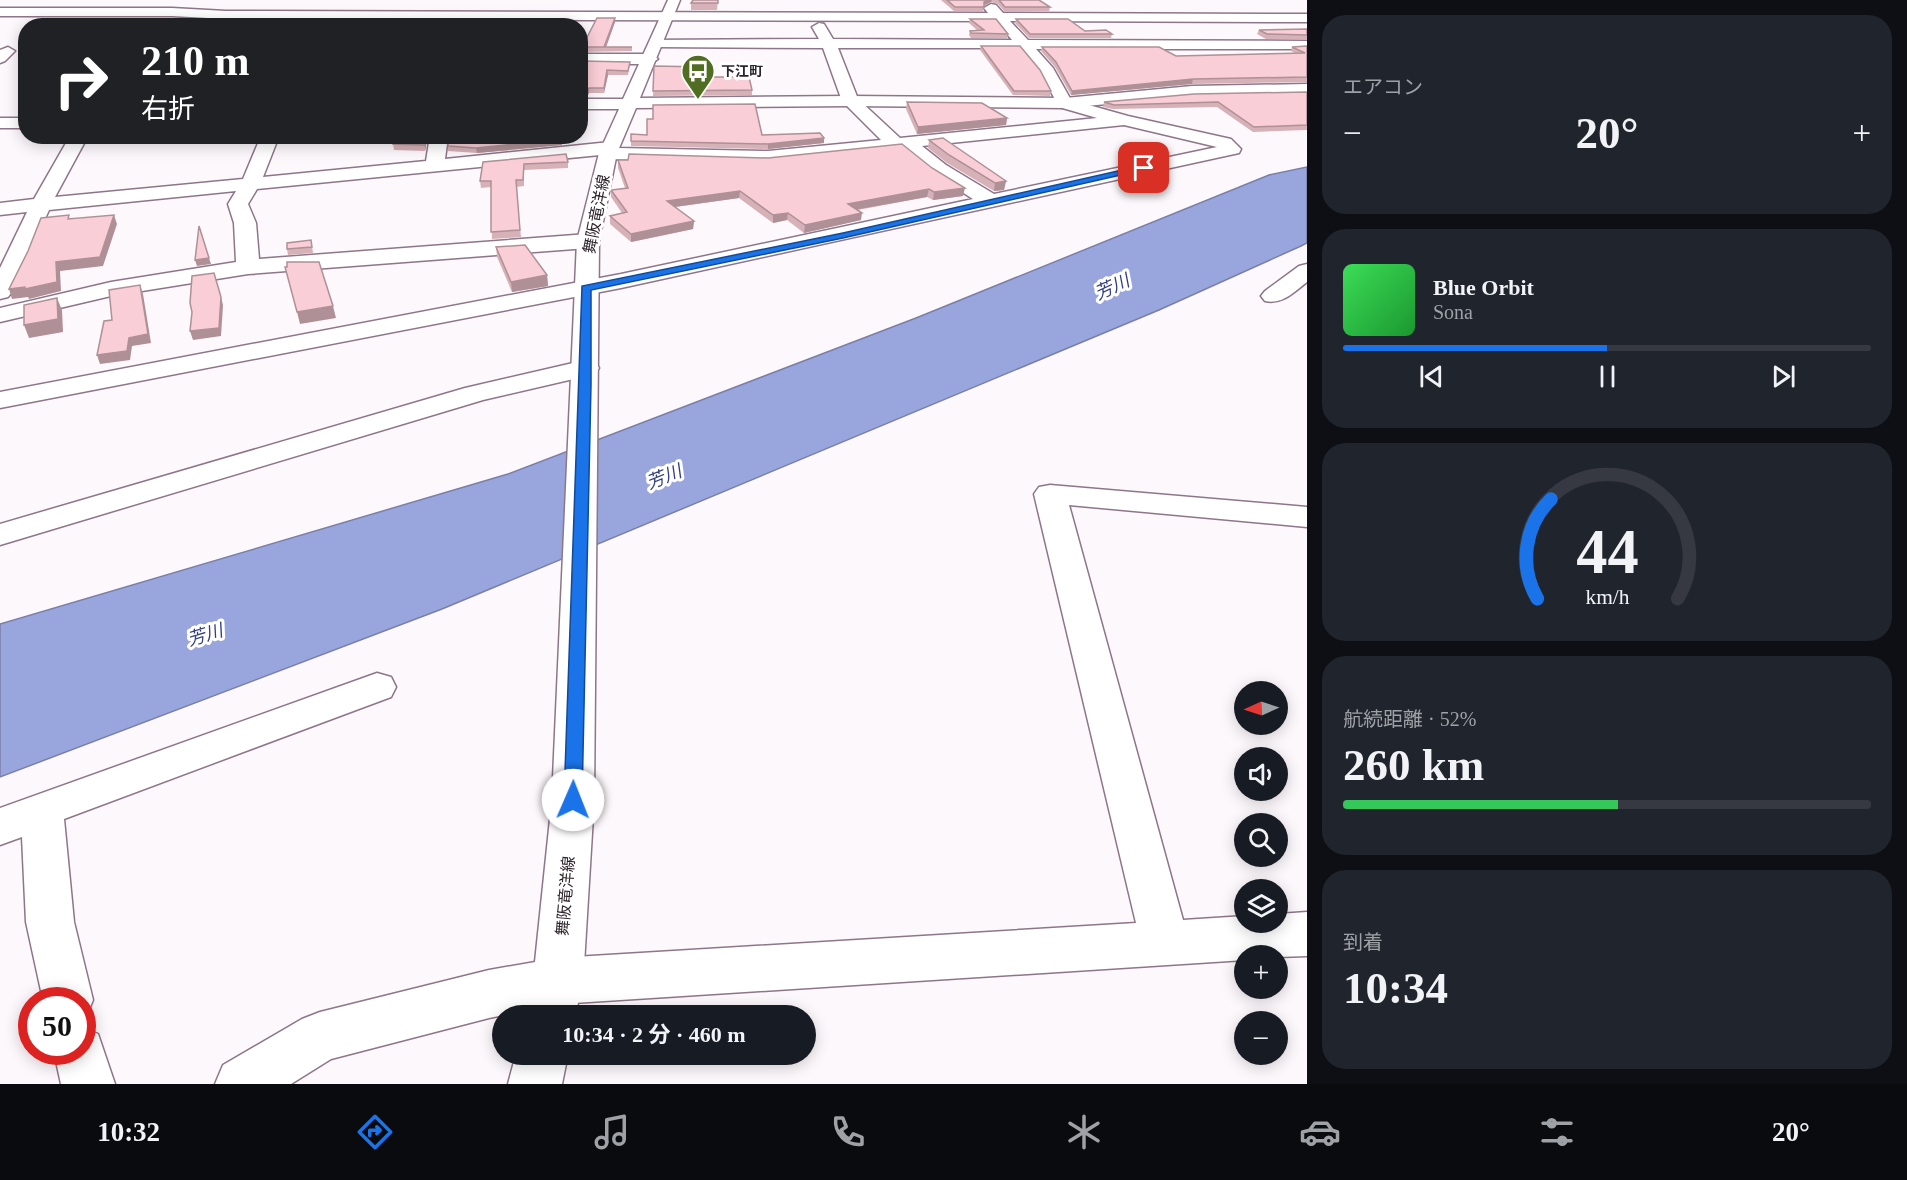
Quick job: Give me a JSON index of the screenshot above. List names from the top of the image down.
{
  "streets": {
    "street": ["舞阪竜洋線"]
  },
  "water": ["芳川"],
  "places": {
    "bus stop": ["下江町"]
  },
  "north": "left",
  "page": {
    "tile": [
      "エアコン",
      ["航続距離 · 52%", "260 km"],
      ["到着", "10:34"]
    ],
    "turn": ["210 m", "右折"],
    "heat": ["−", "20°", "+"],
    "song": ["Blue Orbit", "Sona"],
    "map_buttons": ["+", "−"],
    "limit": "50",
    "trip": "10:34 · 2 分 · 460 m",
    "tabs": ["10:32", "20°"],
    "gauge": ["44", "km/h"]
  }
}
